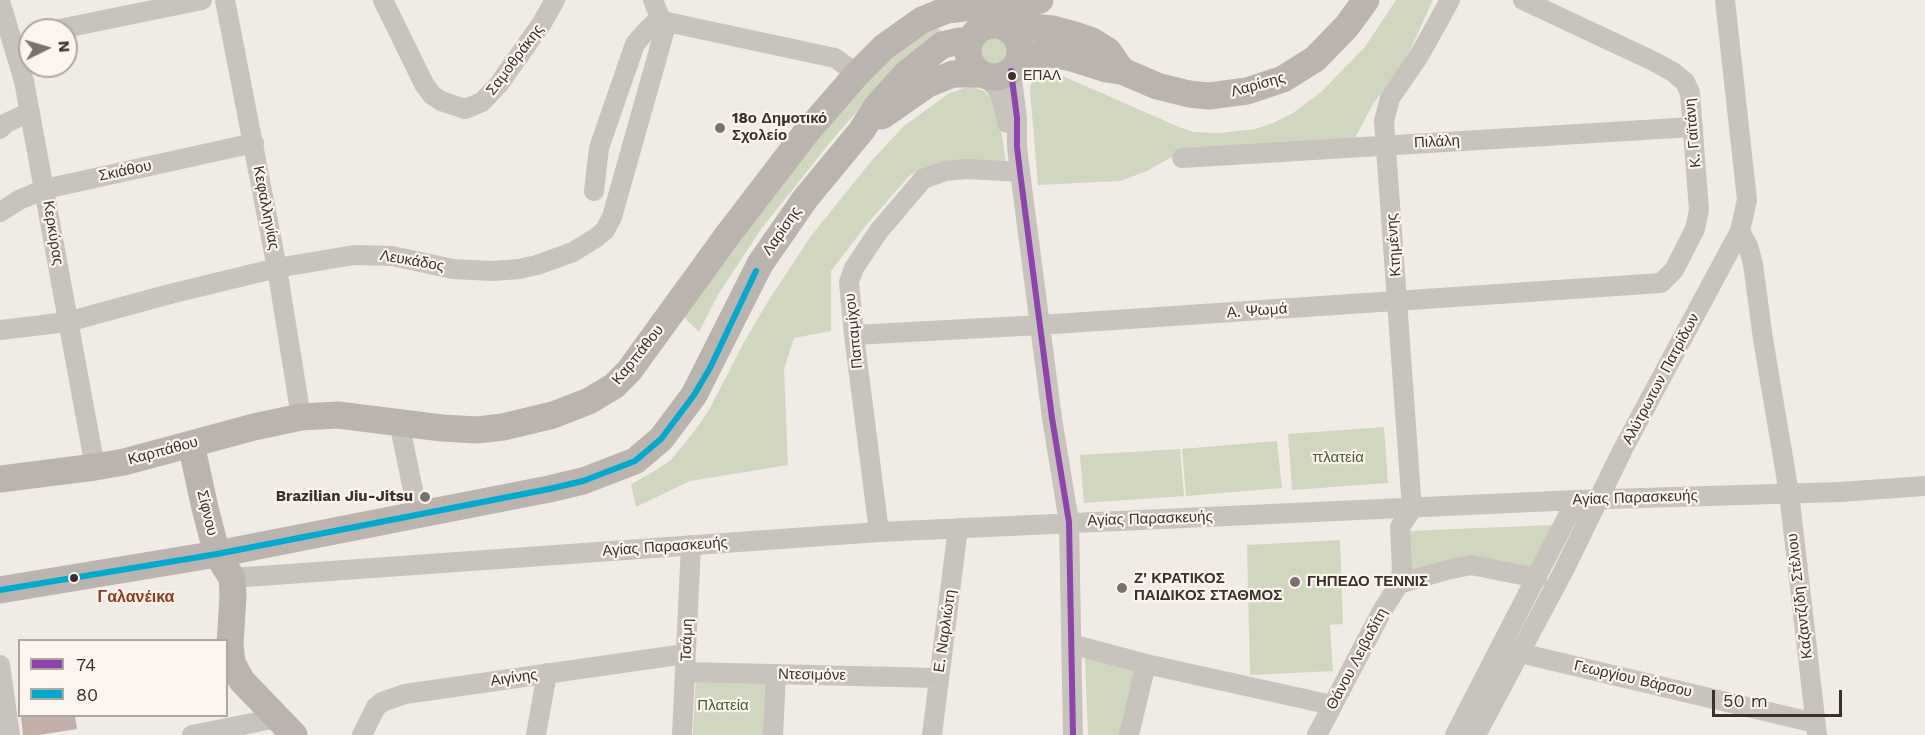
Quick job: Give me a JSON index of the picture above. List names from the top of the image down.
{
  "streets": {
    "main road": ["Λαρίσης", "Καρπάθου", "Σίφνου"],
    "street": [
      "Σαμοθράκης",
      "Κ. Γαϊτάνη",
      "Πιλάλη",
      "Σκιάθου",
      "Κεφαλληνίας",
      "Κερκύρας",
      "Κτημένης",
      "Λευκάδος",
      "Α. Ψωμά",
      "Παπαμίχου",
      "Αλύτρωτων Πατρίδων",
      "Αγίας Παρασκευής",
      "Καζαντζίδη Στέλιου",
      "Ε. Ναρλιώτη",
      "Τσάμη",
      "Θάνου Λειβαδίτη",
      "Ντεσιμόνε",
      "Αιγίνης",
      "Γεωργίου Βάρσου"
    ]
  },
  "crossings": [
    ["Λαρίσης", "Σίφνου"],
    ["Κ. Γαϊτάνη", "Πιλάλη"],
    ["Κ. Γαϊτάνη", "Α. Ψωμά"],
    ["Πιλάλη", "Κτημένης"],
    ["Σκιάθου", "Κεφαλληνίας"],
    ["Σκιάθου", "Κερκύρας"],
    ["Κεφαλληνίας", "Λευκάδος"],
    ["Κεφαλληνίας", "Καρπάθου"],
    ["Κερκύρας", "Λευκάδος"],
    ["Κερκύρας", "Καρπάθου"],
    ["Κτημένης", "Α. Ψωμά"],
    ["Κτημένης", "Αγίας Παρασκευής"],
    ["Κτημένης", "Θάνου Λειβαδίτη"],
    ["Α. Ψωμά", "Παπαμίχου"],
    ["Παπαμίχου", "Αγίας Παρασκευής"],
    ["Καρπάθου", "Σίφνου"],
    ["Αλύτρωτων Πατρίδων", "Αγίας Παρασκευής"],
    ["Αλύτρωτων Πατρίδων", "Καζαντζίδη Στέλιου"],
    ["Αλύτρωτων Πατρίδων", "Γεωργίου Βάρσου"],
    ["Αγίας Παρασκευής", "Σίφνου"],
    ["Αγίας Παρασκευής", "Καζαντζίδη Στέλιου"],
    ["Αγίας Παρασκευής", "Ε. Ναρλιώτη"],
    ["Αγίας Παρασκευής", "Τσάμη"],
    ["Αγίας Παρασκευής", "Θάνου Λειβαδίτη"],
    ["Καζαντζίδη Στέλιου", "Γεωργίου Βάρσου"],
    ["Ε. Ναρλιώτη", "Ντεσιμόνε"],
    ["Τσάμη", "Ντεσιμόνε"],
    ["Τσάμη", "Αιγίνης"],
    ["Ντεσιμόνε", "Αιγίνης"]
  ],
  "districts": ["Γαλανέικα"],
  "parks": ["πλατεία", "Πλατεία"],
  "places": [
    "ΕΠΑΛ",
    "18ο Δημοτικό Σχολείο",
    "Brazilian Jiu-Jitsu",
    "ΓΗΠΕΔΟ ΤΕΝΝΙΣ",
    "Ζ' ΚΡΑΤΙΚΟΣ ΠΑΙΔΙΚΟΣ ΣΤΑΘΜΟΣ"
  ],
  "lines": ["transit line 74", "transit line 80"],
  "legend": ["74", "80"],
  "scale_bar": "50 m",
  "north": "right"
}
